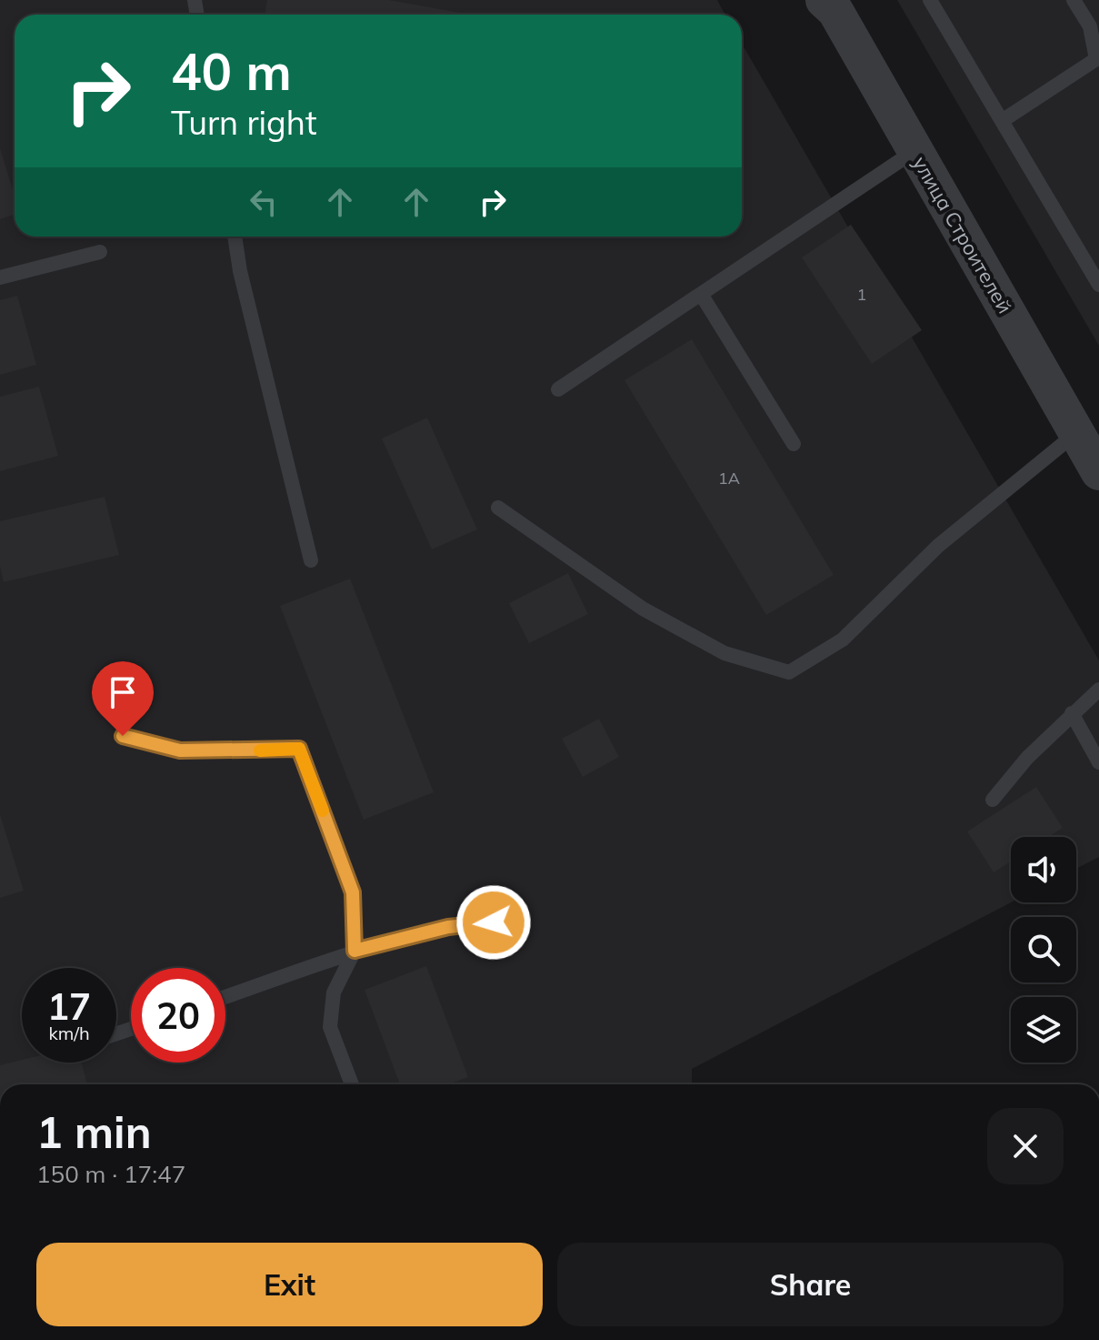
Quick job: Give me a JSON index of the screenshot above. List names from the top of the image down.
{
  "streets": {
    "street": ["улица Строителей"]
  },
  "house_numbers": ["1", "1А"],
  "page": {
    "turn": ["40 m", "Turn right"],
    "speed": "17 km/h",
    "limit": "20",
    "heading": ["1 min", "150 m · 17:47"],
    "buttons": ["Exit", "Share"]
  }
}
